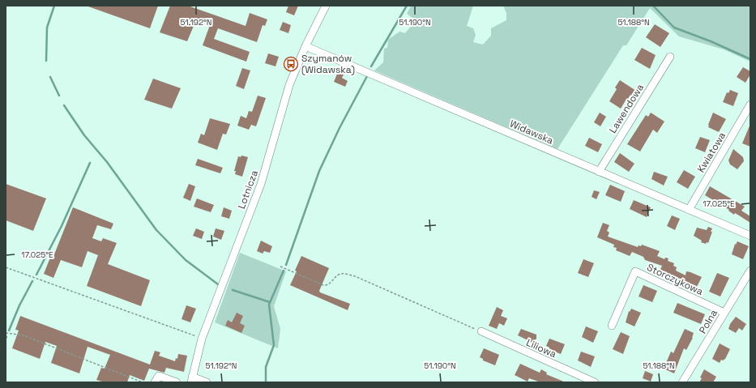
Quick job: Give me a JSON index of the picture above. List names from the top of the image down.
{
  "streets": {
    "street": [
      "Lawendowa",
      "Widawska",
      "Kwiatowa",
      "Lotnicza",
      "Storczykowa",
      "Polna",
      "Liliowa"
    ]
  },
  "crossings": [
    ["Lawendowa", "Widawska"],
    ["Widawska", "Kwiatowa"],
    ["Widawska", "Lotnicza"],
    ["Storczykowa", "Polna"]
  ],
  "places": {
    "bus stop": ["Szymanów (Widawska)"]
  },
  "coordinates": [
    "51.192°N",
    "51.190°N",
    "51.188°N",
    "17.025°E"
  ]
}
